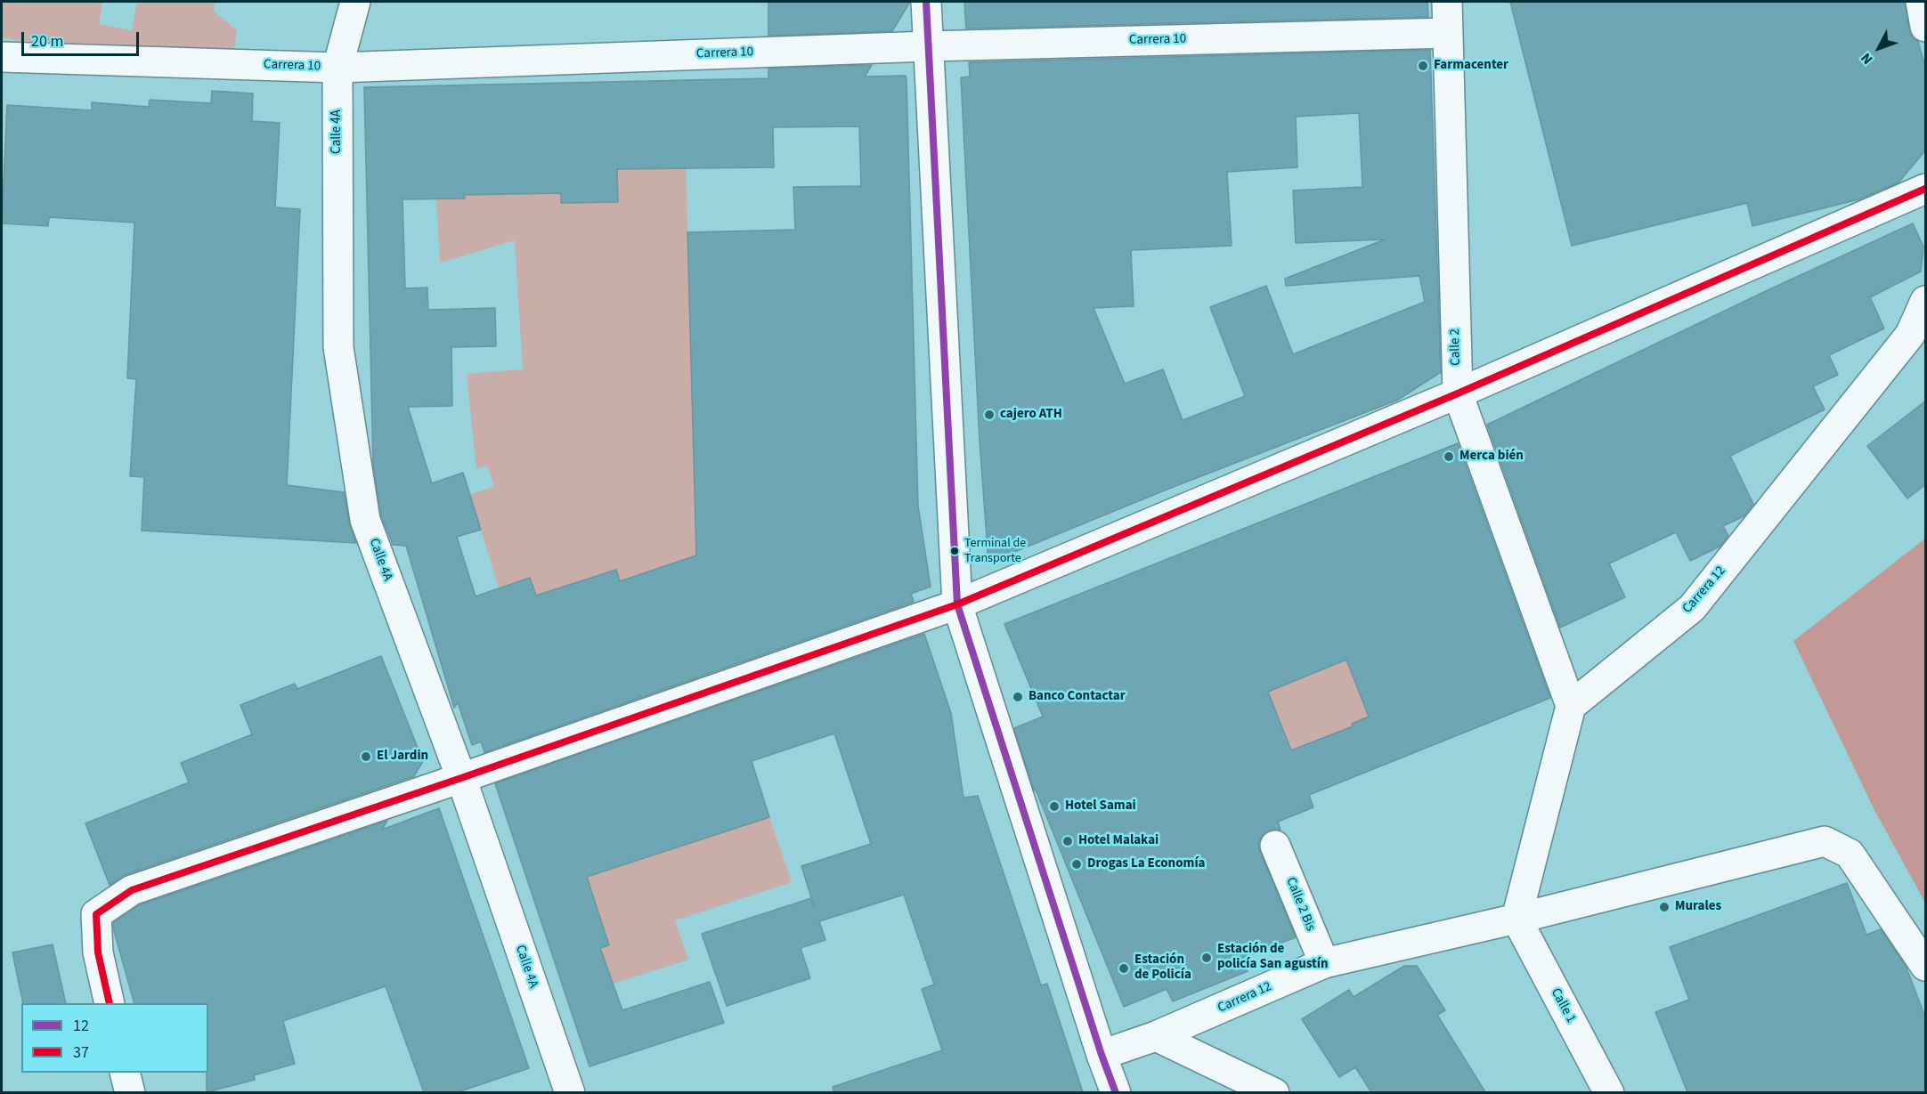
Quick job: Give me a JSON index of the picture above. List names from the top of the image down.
{
  "streets": {
    "street": [
      "Carrera 10",
      "Calle 4A",
      "Calle 2",
      "Carrera 12",
      "Calle 2 Bis",
      "Calle 1"
    ]
  },
  "crossings": [
    ["Carrera 10", "Calle 4A"],
    ["Carrera 10", "Calle 2"],
    ["Calle 2", "Carrera 12"],
    ["Carrera 12", "Calle 2 Bis"],
    ["Carrera 12", "Calle 1"]
  ],
  "places": [
    "Farmacenter",
    "cajero ATH",
    "Merca bién",
    "Terminal de Transporte",
    "Banco Contactar",
    "El Jardin",
    "Hotel Samai",
    "Hotel Malakai",
    "Drogas La Economía",
    "Murales",
    "Estación de policía San agustín",
    "Estación de Policía"
  ],
  "lines": ["transit line 12", "transit line 37"],
  "legend": ["12", "37"],
  "scale_bar": "20 m",
  "north": "bottom left"
}
